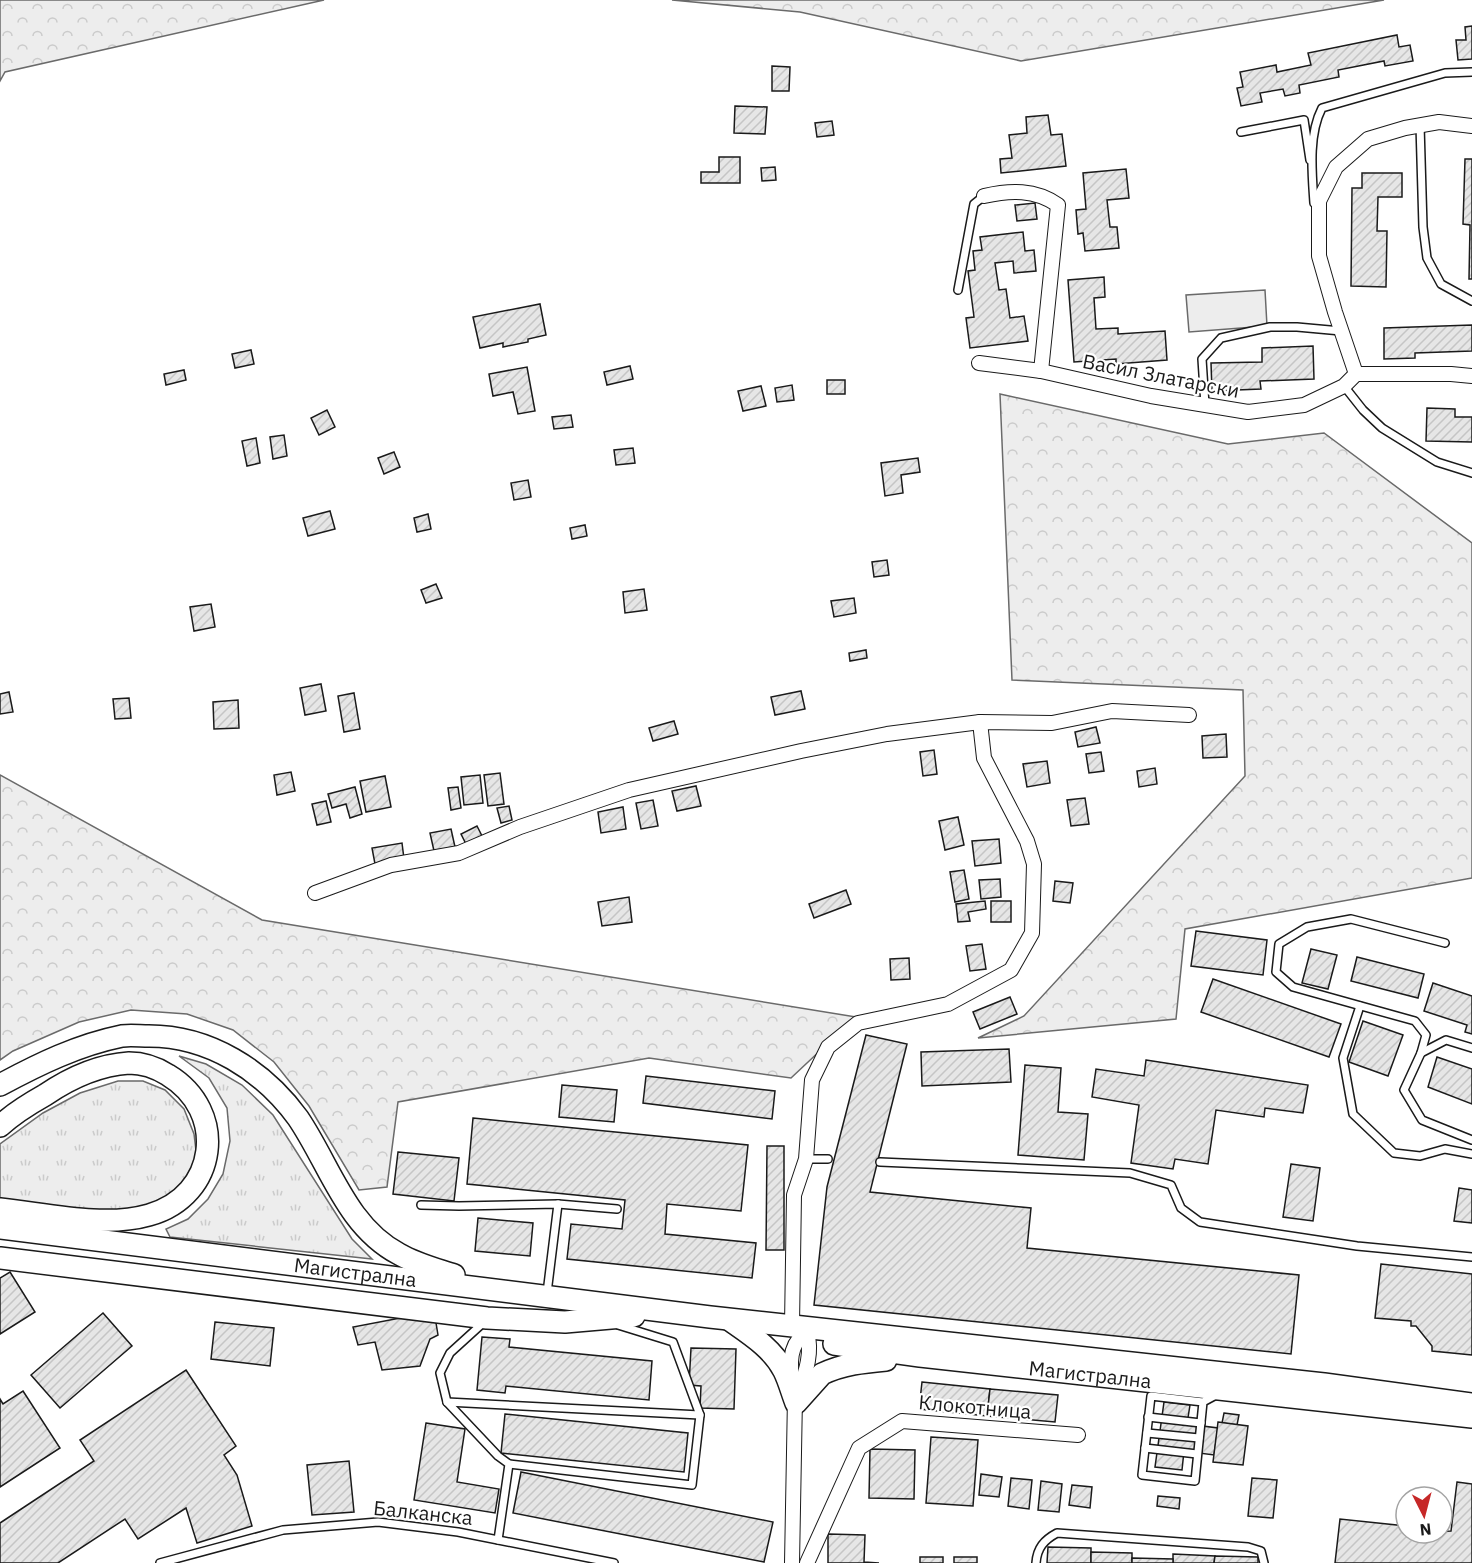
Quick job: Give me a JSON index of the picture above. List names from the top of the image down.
{
  "streets": {
    "main road": ["Магистрална"],
    "street": ["Васил Златарски", "Клокотница"],
    "lane": ["Балканска"]
  },
  "north": "bottom"
}
